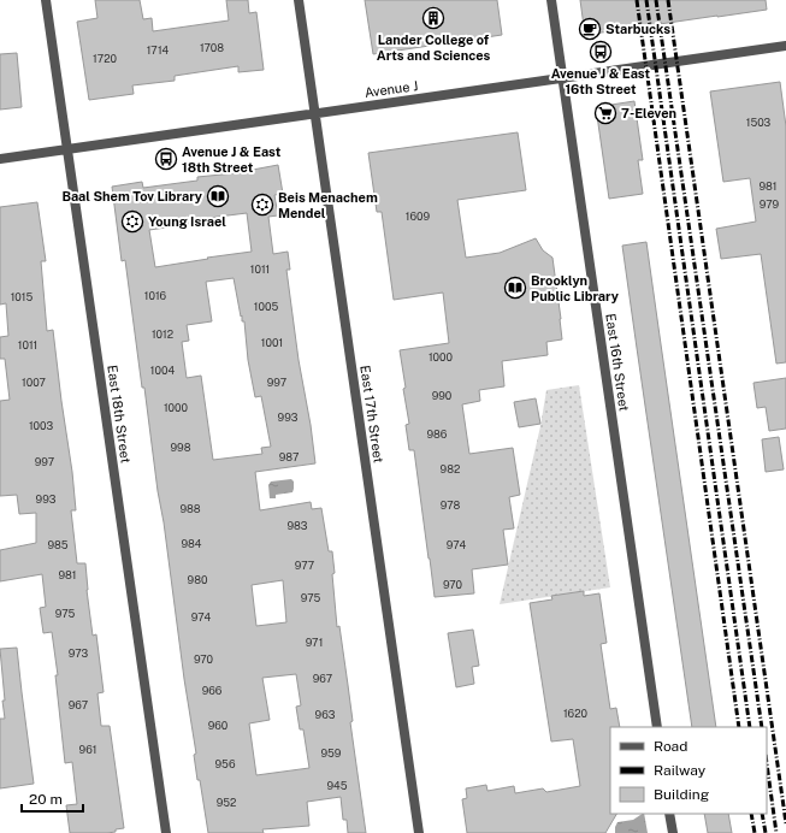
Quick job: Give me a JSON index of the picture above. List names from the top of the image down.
{
  "streets": {
    "street": [
      "Avenue J",
      "East 16th Street",
      "East 18th Street",
      "East 17th Street"
    ]
  },
  "crossings": [
    ["Avenue J", "East 16th Street"],
    ["Avenue J", "East 18th Street"],
    ["Avenue J", "East 17th Street"]
  ],
  "places": {
    "building": ["Lander College of Arts and Sciences"],
    "cafe": ["Starbucks"],
    "bus stop": ["Avenue J & East 16th Street", "Avenue J & East 18th Street"],
    "supermarket": ["7-Eleven"],
    "library": ["Baal Shem Tov Library", "Brooklyn Public Library"],
    "synagogue": ["Beis Menachem Mendel", "Young Israel"]
  },
  "house_numbers": [
    "1708",
    "1714",
    "1720",
    "1503",
    "981",
    "979",
    "1609",
    "1011",
    "1016",
    "1015",
    "1005",
    "1012",
    "1001",
    "1011",
    "1000",
    "1004",
    "1007",
    "997",
    "990",
    "1000",
    "993",
    "1003",
    "986",
    "998",
    "987",
    "997",
    "982",
    "993",
    "978",
    "988",
    "983",
    "984",
    "985",
    "974",
    "977",
    "981",
    "980",
    "970",
    "975",
    "975",
    "974",
    "971",
    "973",
    "970",
    "967",
    "966",
    "967",
    "1620",
    "963",
    "960",
    "961",
    "959",
    "956",
    "945",
    "952"
  ],
  "legend": ["Road", "Railway", "Building"],
  "scale_bar": "20 m"
}
